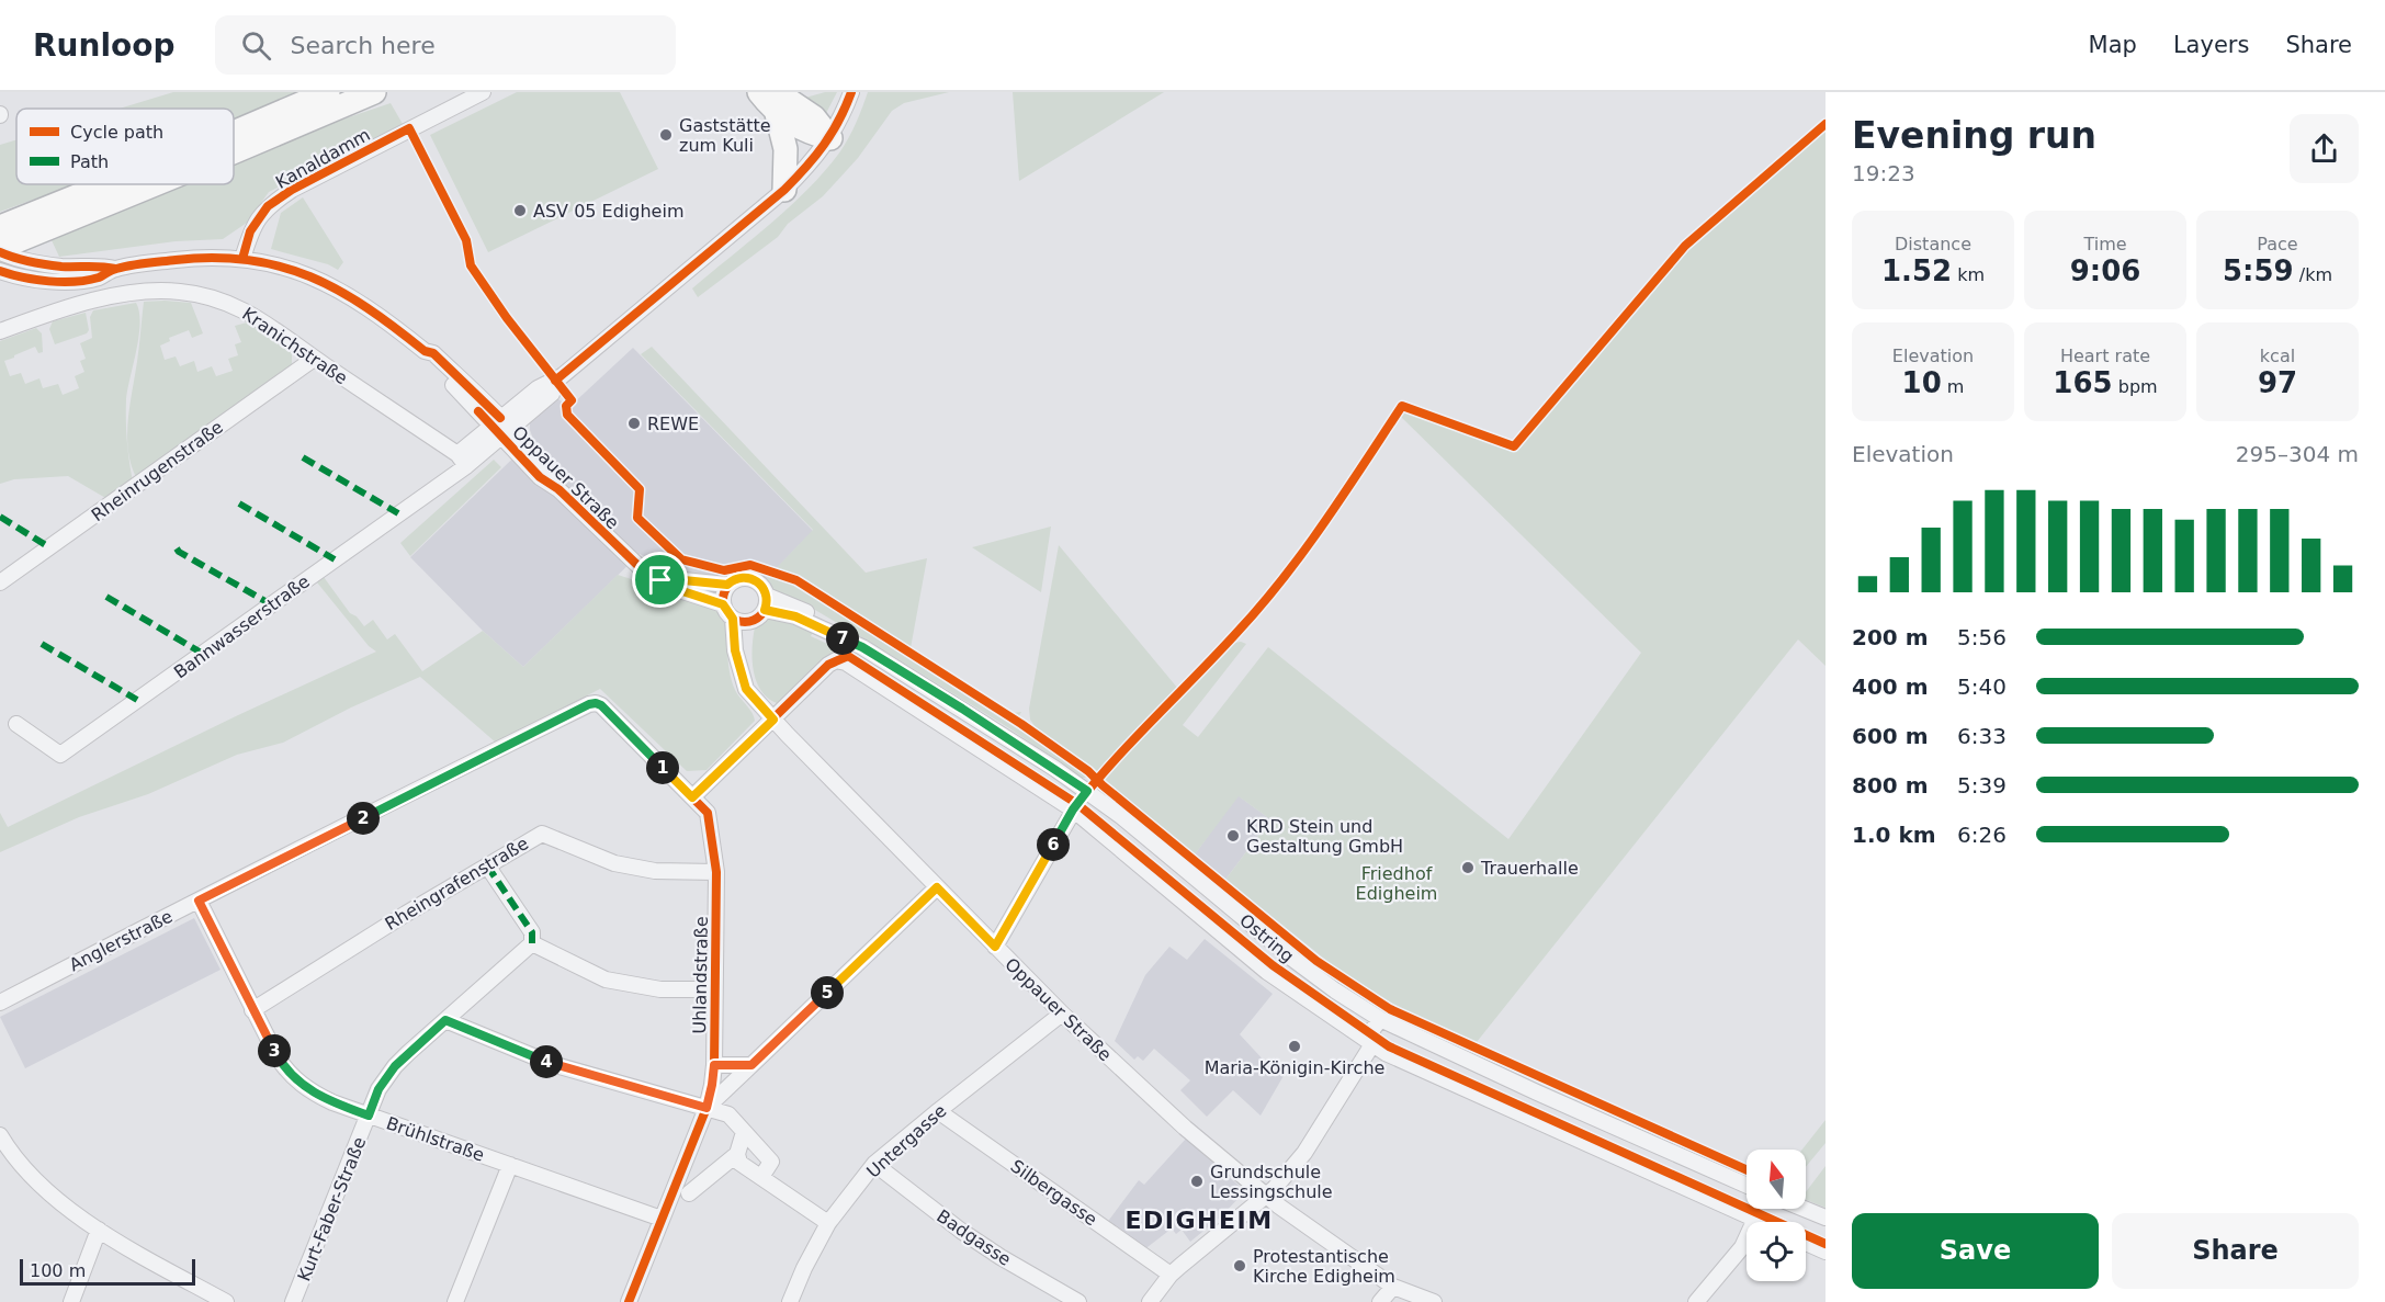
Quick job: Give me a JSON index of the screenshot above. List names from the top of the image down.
{
  "streets": {
    "street": [
      "Kanaldamm",
      "Kranichstraße",
      "Rheinrugenstraße",
      "Oppauer Straße",
      "Bannwasserstraße",
      "Rheingrafenstraße",
      "Ostring",
      "Anglerstraße",
      "Uhlandstraße",
      "Brühlstraße",
      "Untergasse",
      "Silbergasse",
      "Kurt-Faber-Straße",
      "Badgasse"
    ]
  },
  "crossings": [
    ["Kanaldamm", "Oppauer Straße"],
    ["Kranichstraße", "Rheinrugenstraße"],
    ["Kranichstraße", "Bannwasserstraße"],
    ["Oppauer Straße", "Bannwasserstraße"],
    ["Oppauer Straße", "Ostring"],
    ["Oppauer Straße", "Untergasse"],
    ["Rheingrafenstraße", "Uhlandstraße"],
    ["Rheingrafenstraße", "Brühlstraße"],
    ["Ostring", "Uhlandstraße"],
    ["Anglerstraße", "Uhlandstraße"],
    ["Anglerstraße", "Brühlstraße"],
    ["Uhlandstraße", "Brühlstraße"],
    ["Brühlstraße", "Kurt-Faber-Straße"],
    ["Untergasse", "Silbergasse"],
    ["Untergasse", "Badgasse"]
  ],
  "districts": ["EDIGHEIM"],
  "parks": ["Friedhof Edigheim"],
  "places": [
    "Gaststätte zum Kuli",
    "ASV 05 Edigheim",
    "REWE",
    "KRD Stein und Gestaltung GmbH",
    "Trauerhalle",
    "Maria-Königin-Kirche",
    "Grundschule Lessingschule",
    "Protestantische Kirche Edigheim"
  ],
  "legend": ["Cycle path", "Path"],
  "scale_bar": "100 m",
  "north": "top",
  "page": {
    "header": "Runloop",
    "search": "Search here",
    "nav": ["Map", "Layers", "Share"],
    "heading": ["Evening run", "19:23"],
    "stats": [
      ["Distance", "1.52 km"],
      ["Time", "9:06"],
      ["Pace", "5:59 /km"],
      ["Elevation", "10 m"],
      ["Heart rate", "165 bpm"],
      ["kcal", "97"]
    ],
    "chart": ["Elevation", "295–304 m"],
    "list": [
      {
        "name": "200 m",
        "note": "5:56"
      },
      {
        "name": "400 m",
        "note": "5:40"
      },
      {
        "name": "600 m",
        "note": "6:33"
      },
      {
        "name": "800 m",
        "note": "5:39"
      },
      {
        "name": "1.0 km",
        "note": "6:26"
      }
    ],
    "pins": [
      "7",
      "1",
      "2",
      "6",
      "5",
      "3",
      "4"
    ],
    "buttons": ["Save", "Share"],
    "scale": "100 m"
  }
}
